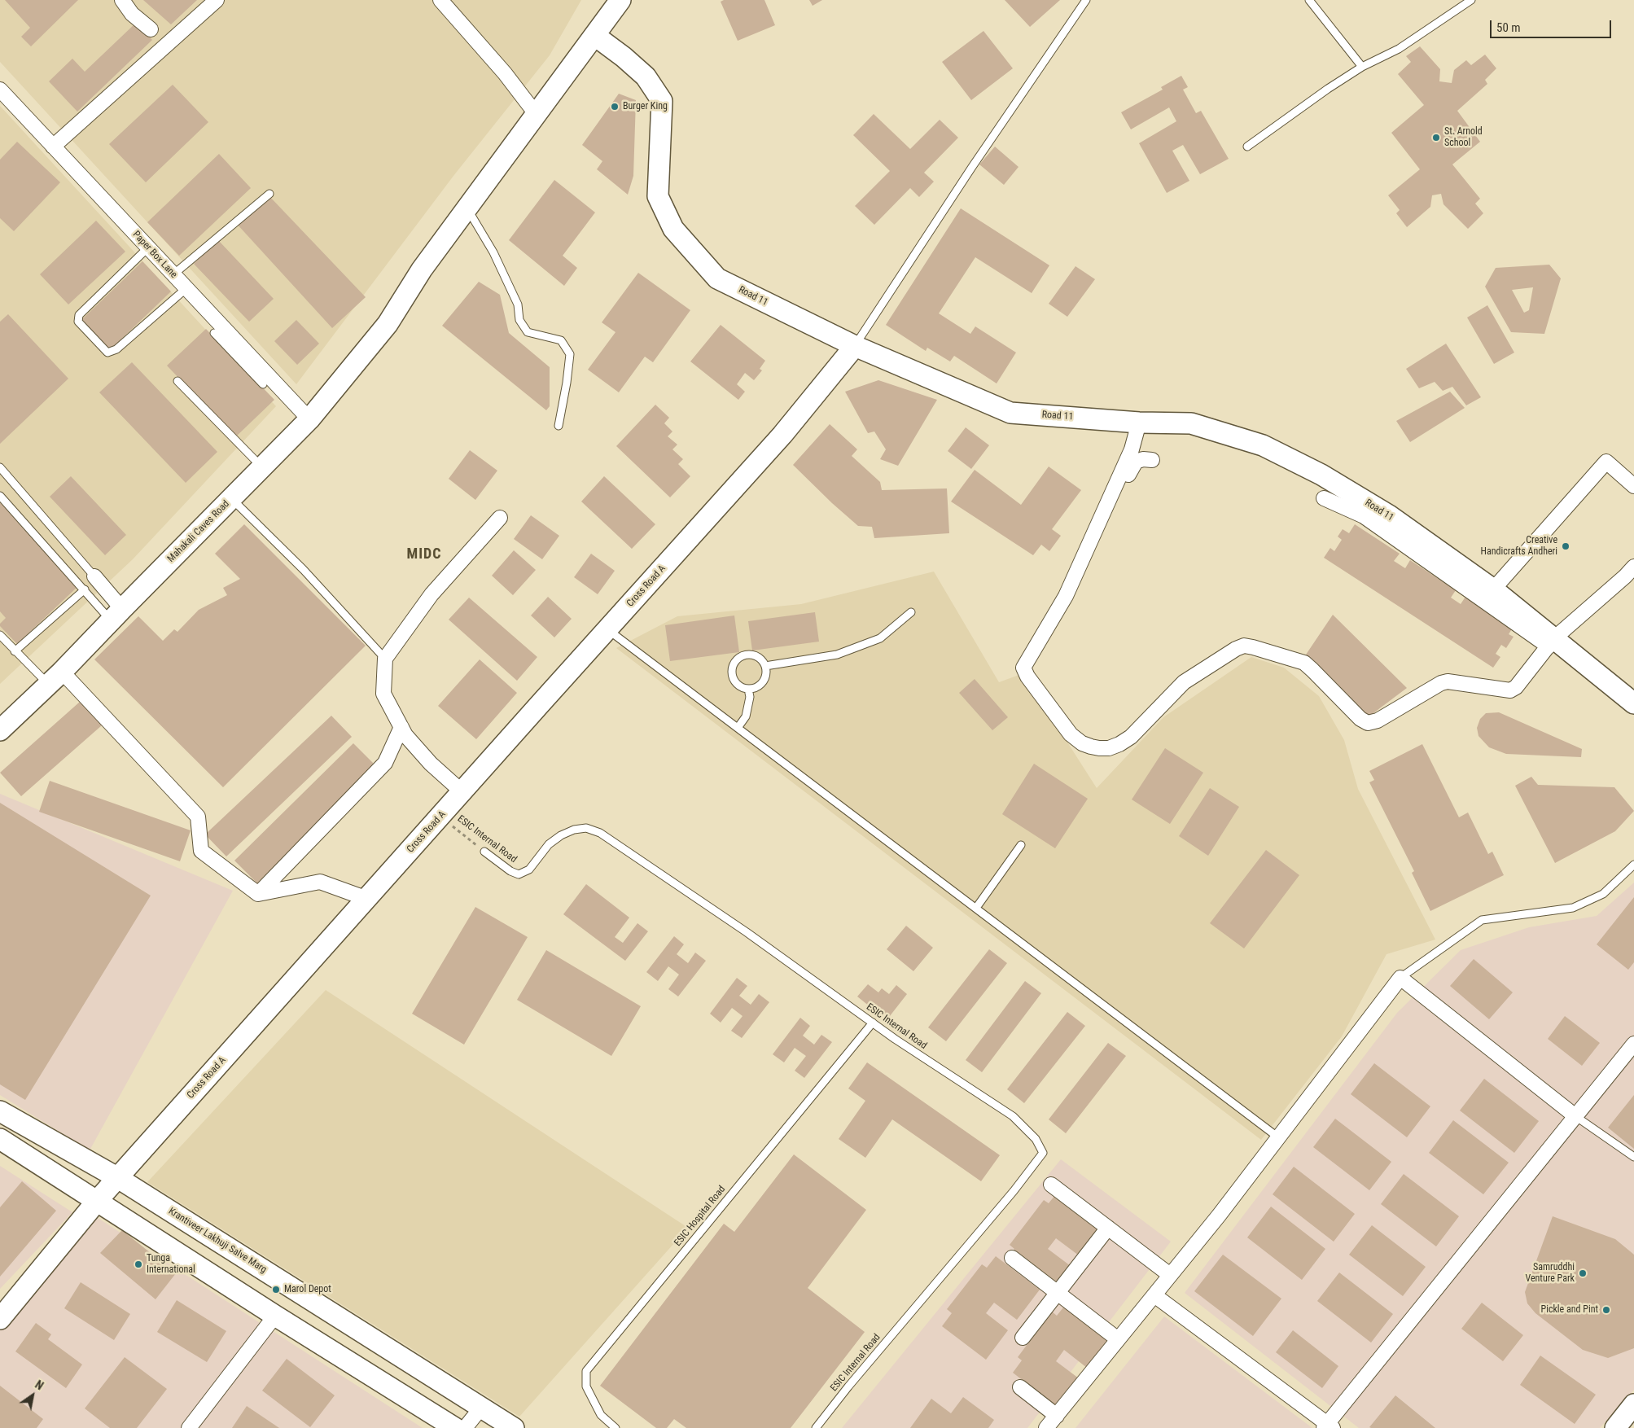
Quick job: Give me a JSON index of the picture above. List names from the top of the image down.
{
  "streets": {
    "street": [
      "Paper Box Lane",
      "Road 11",
      "Mahakali Caves Road",
      "Cross Road A",
      "Krantiveer Lakhuji Salve Marg"
    ],
    "lane": ["ESIC Internal Road", "ESIC Hospital Road"]
  },
  "crossings": [
    ["Paper Box Lane", "Mahakali Caves Road"],
    ["Road 11", "Mahakali Caves Road"],
    ["Road 11", "Cross Road A"],
    ["Cross Road A", "ESIC Internal Road"],
    ["Cross Road A", "Krantiveer Lakhuji Salve Marg"],
    ["ESIC Internal Road", "ESIC Hospital Road"]
  ],
  "districts": ["MIDC"],
  "places": [
    "Burger King",
    "St. Arnold School",
    "Creative Handicrafts Andheri",
    "Tunga International",
    "Samruddhi Venture Park",
    "Marol Depot",
    "Pickle and Pint"
  ],
  "scale_bar": "50 m",
  "north": "top right"
}
